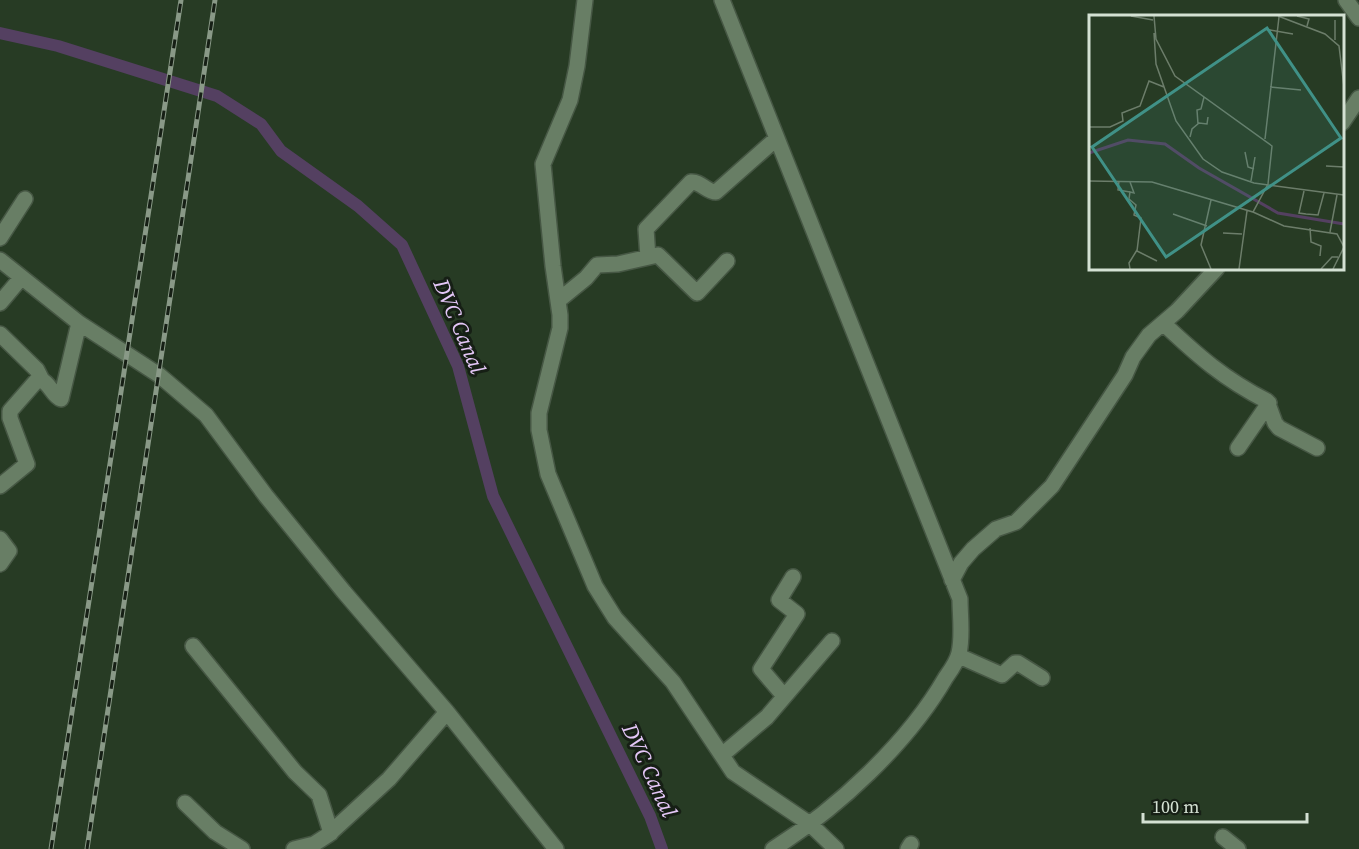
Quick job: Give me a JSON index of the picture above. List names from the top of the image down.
{
  "water": ["DVC Canal"],
  "scale_bar": "100 m"
}
